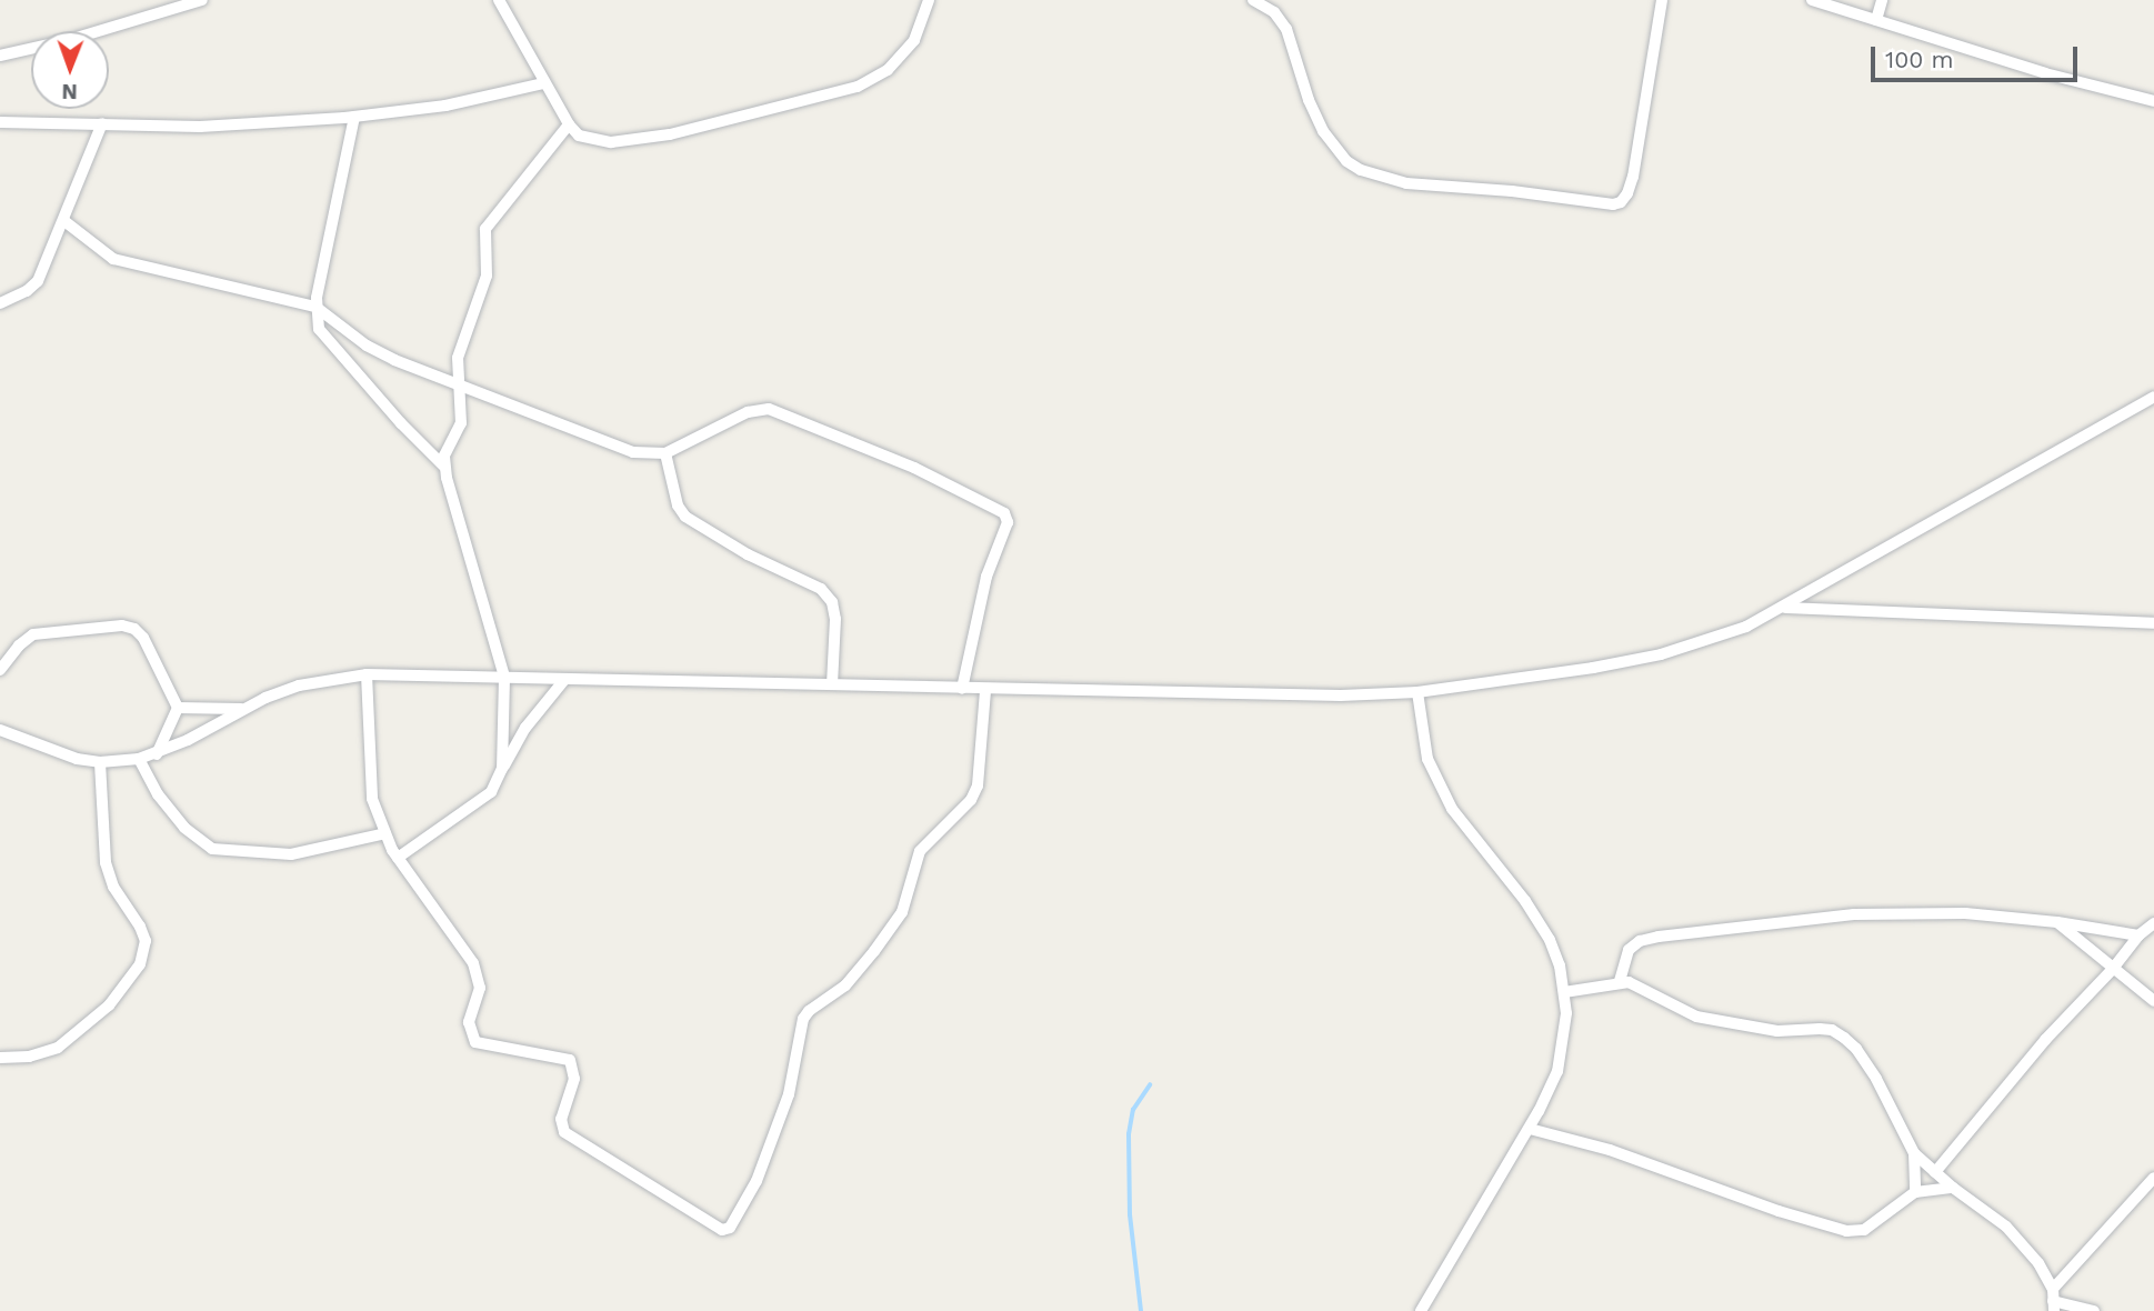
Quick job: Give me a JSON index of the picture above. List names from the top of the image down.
{
  "scale_bar": "100 m",
  "north": "bottom"
}
